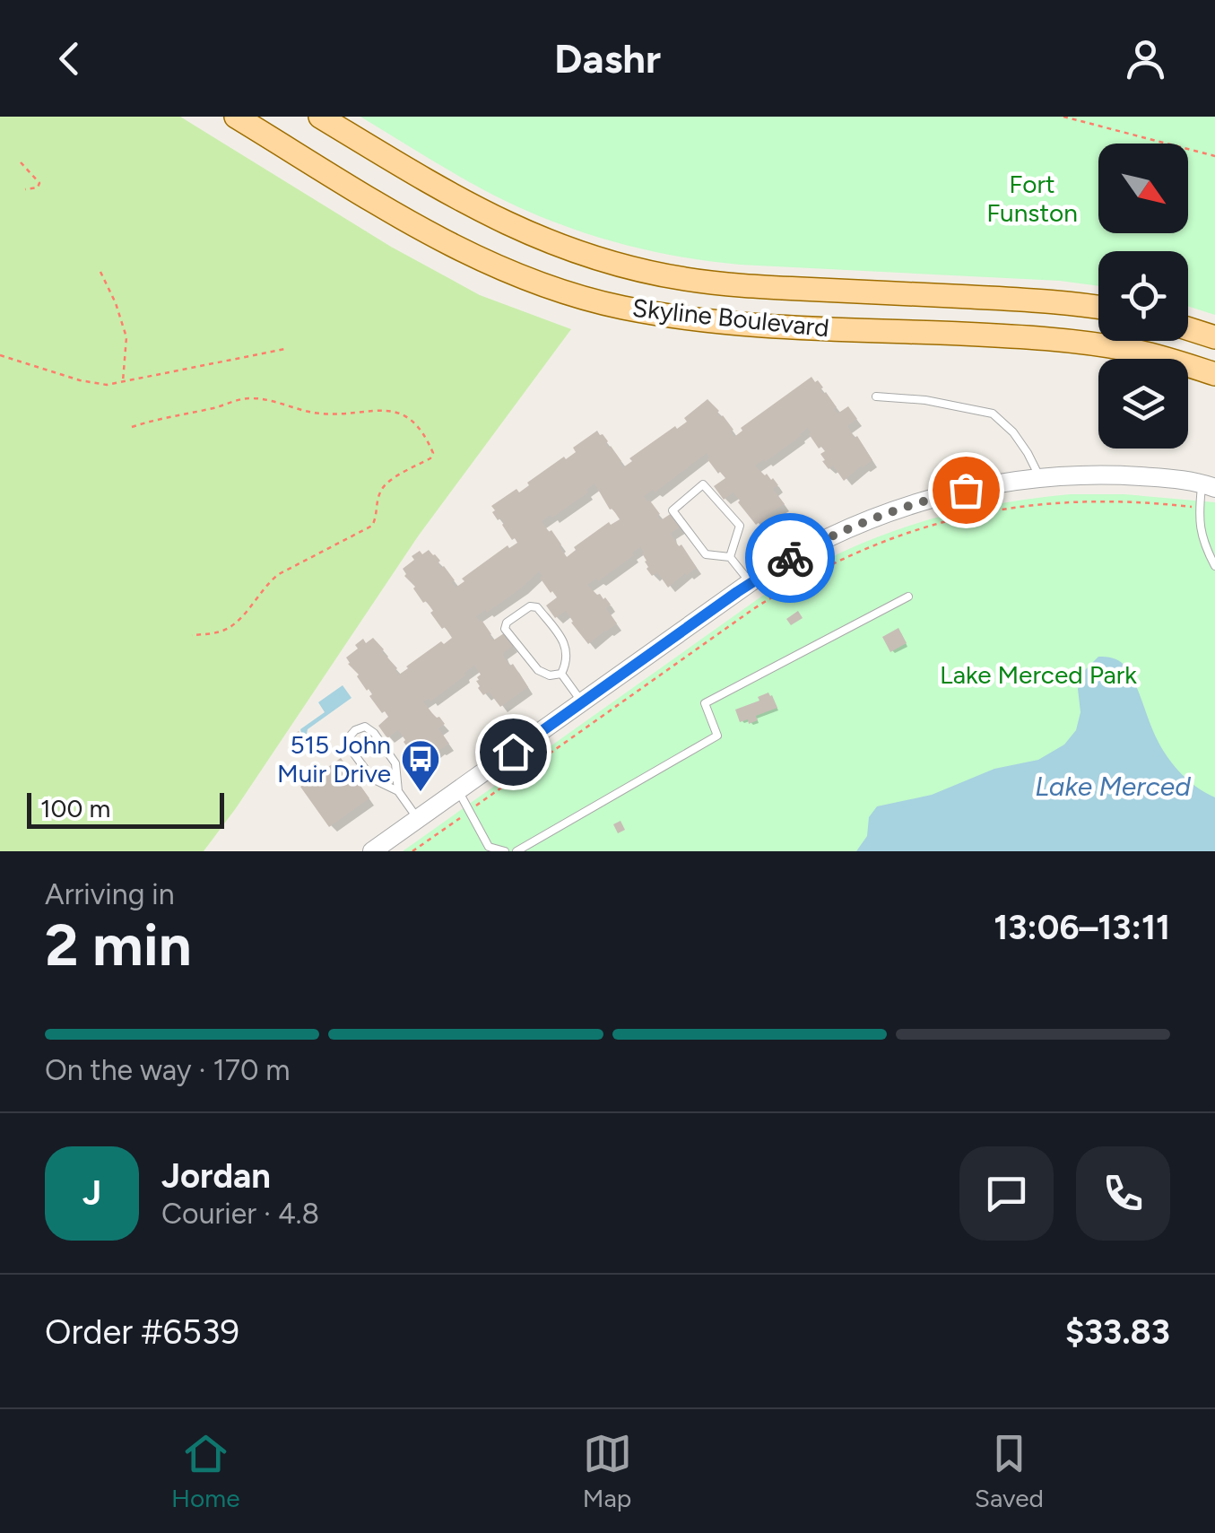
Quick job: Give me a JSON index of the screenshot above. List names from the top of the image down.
{
  "streets": {
    "main road": ["Skyline Boulevard"]
  },
  "water": ["Lake Merced"],
  "parks": ["Fort Funston", "Lake Merced Park"],
  "places": {
    "bus stop": ["515 John Muir Drive"]
  },
  "scale_bar": "100 m",
  "north": "bottom right",
  "page": {
    "header": "Dashr",
    "scale": "100 m",
    "heading": ["2 min", "Arriving in", "13:06–13:11"],
    "panel": [
      "Jordan",
      "Courier · 4.8",
      "Order #6539",
      "$33.83"
    ],
    "bar": "On the way · 170 m",
    "round": "J",
    "tabs": ["Home", "Map", "Saved"]
  }
}
